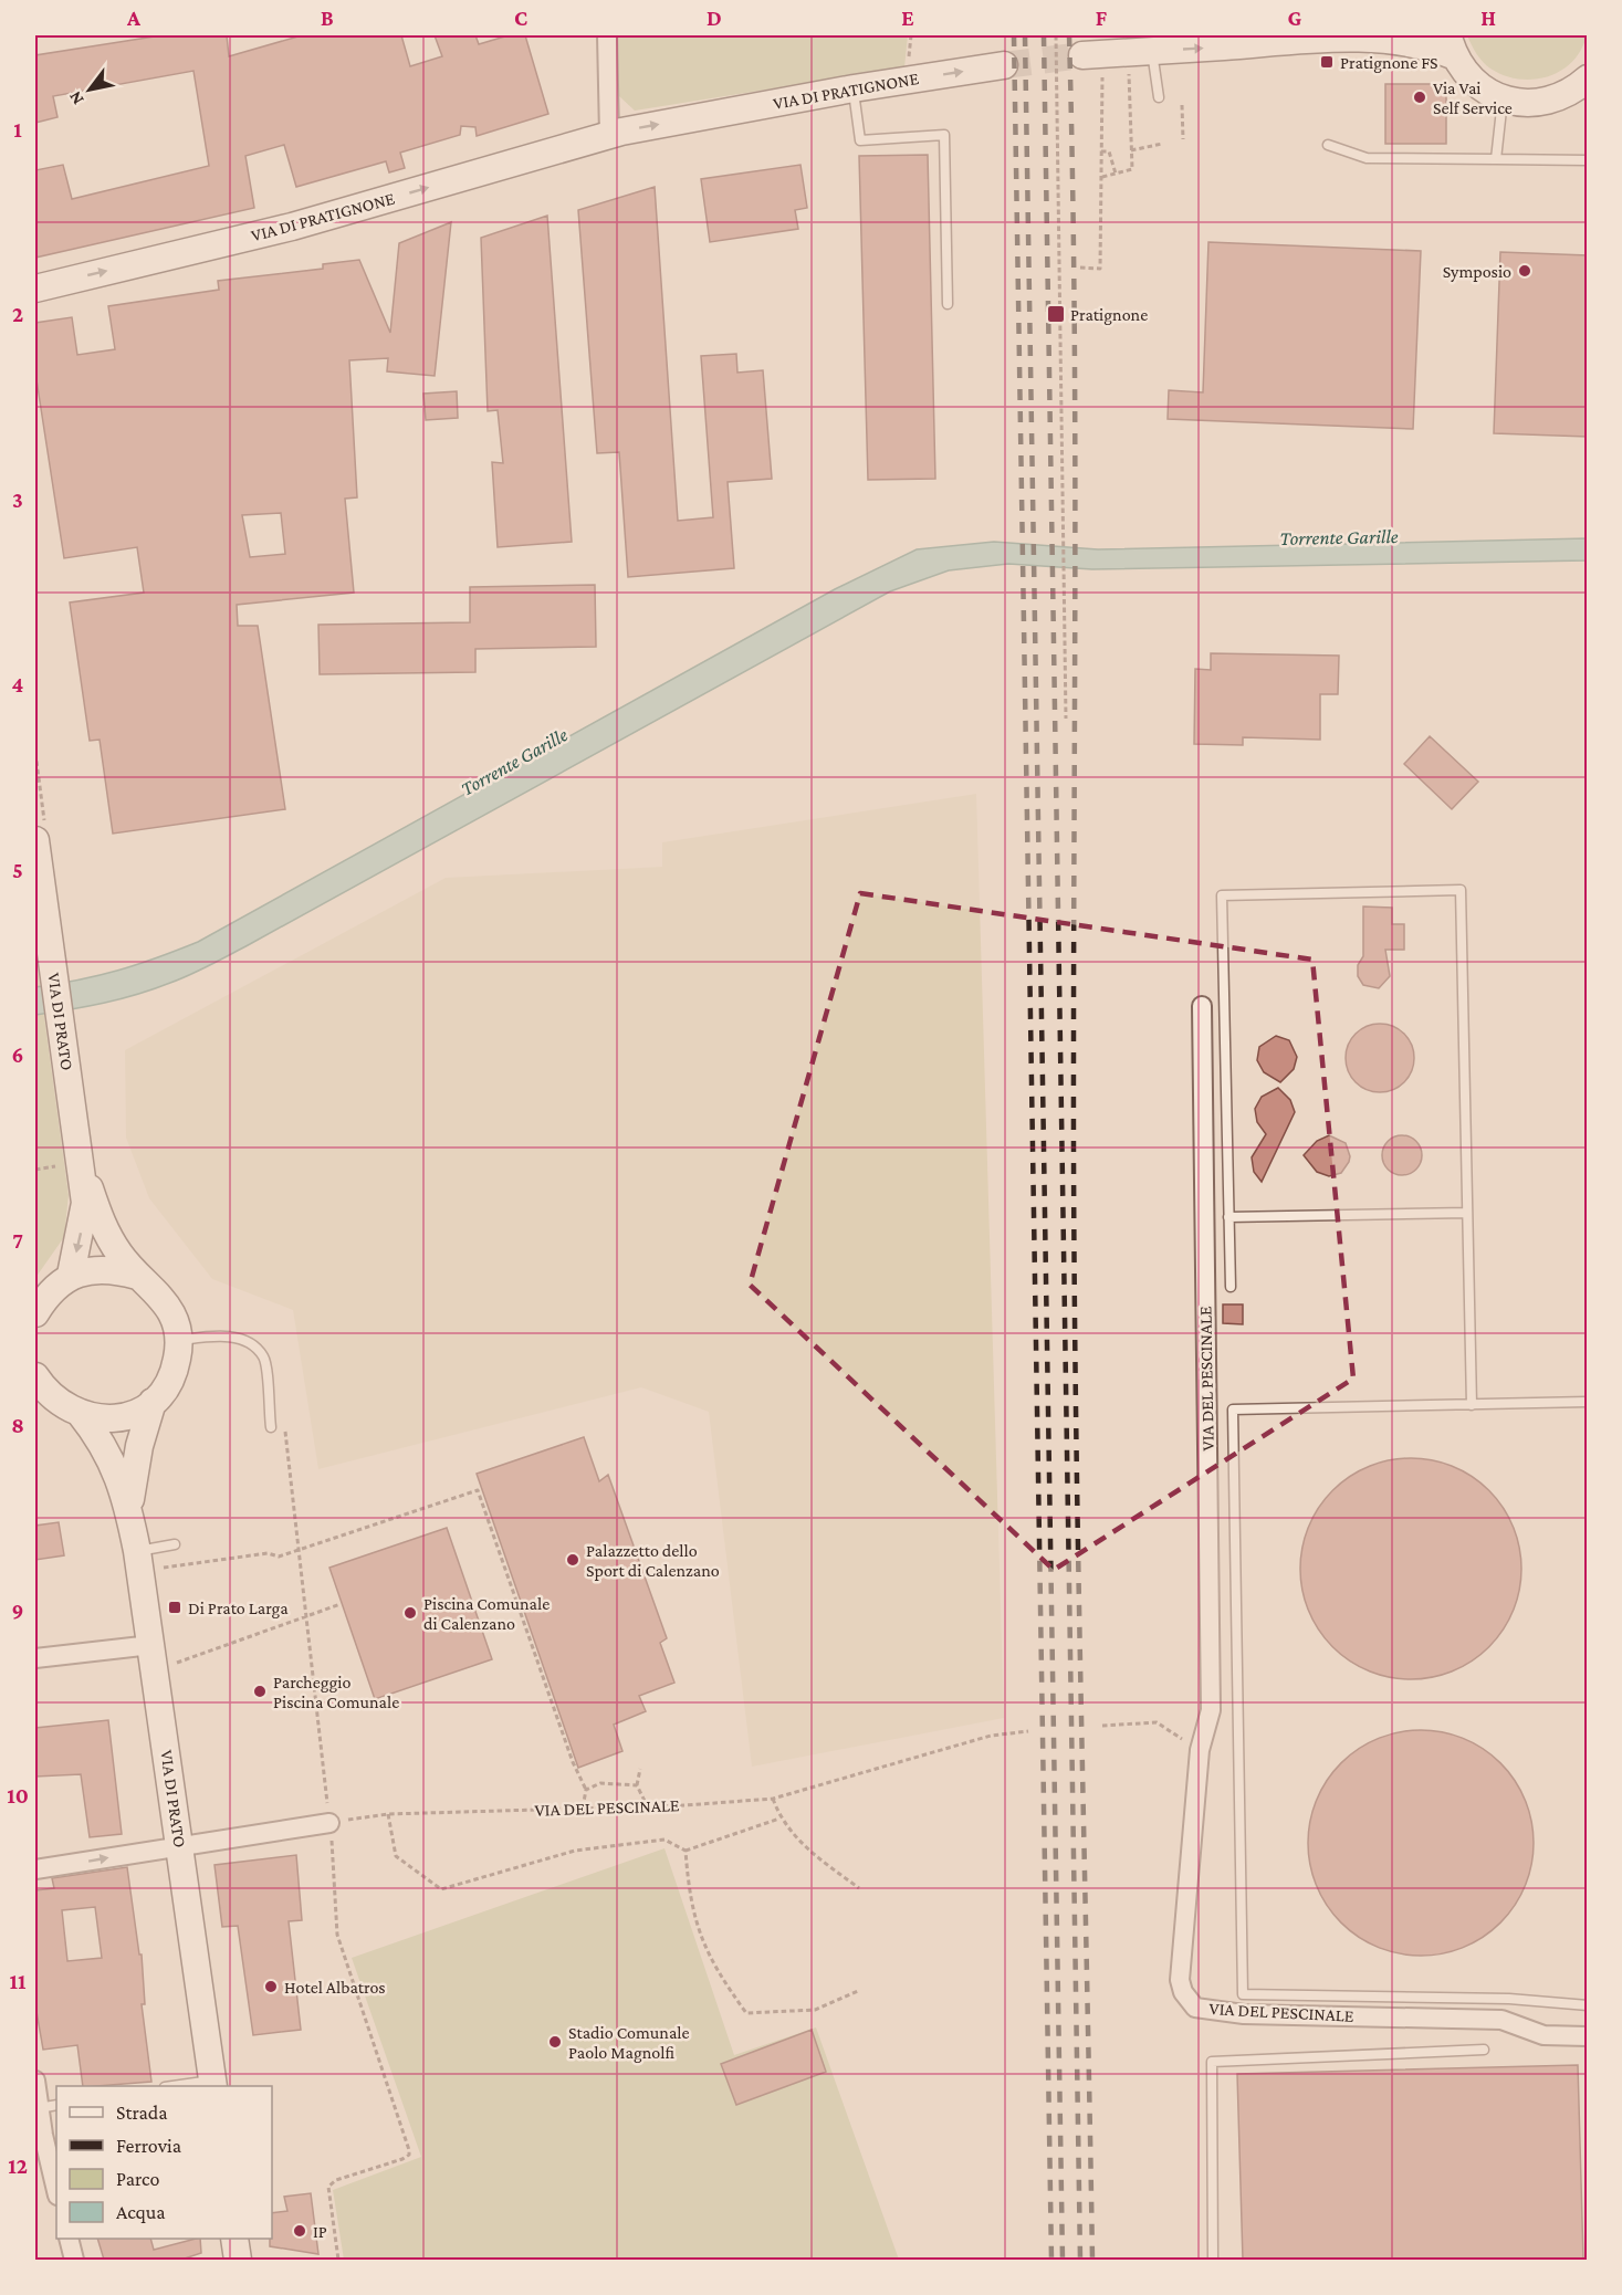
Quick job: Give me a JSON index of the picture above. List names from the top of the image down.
{
  "streets": {
    "main road": ["VIA DI PRATIGNONE", "VIA DI PRATO"],
    "street": ["VIA DEL PESCINALE"]
  },
  "one_way": ["VIA DI PRATIGNONE"],
  "water": ["Torrente Garille"],
  "places": {
    "transit": ["Pratignone FS", "Pratignone", "Di Prato Larga"],
    "other": [
      "Via Vai Self Service",
      "Symposio",
      "Palazzetto dello Sport di Calenzano",
      "Piscina Comunale di Calenzano",
      "Parcheggio Piscina Comunale",
      "Hotel Albatros",
      "Stadio Comunale Paolo Magnolfi",
      "IP"
    ]
  },
  "legend": [
    "Strada",
    "Ferrovia",
    "Parco",
    "Acqua"
  ],
  "north": "bottom left",
  "grid": {
    "columns": [
      "A",
      "B",
      "C",
      "D",
      "E",
      "F",
      "G",
      "H"
    ],
    "rows": [
      "1",
      "2",
      "3",
      "4",
      "5",
      "6",
      "7",
      "8",
      "9",
      "10",
      "11",
      "12"
    ]
  }
}
